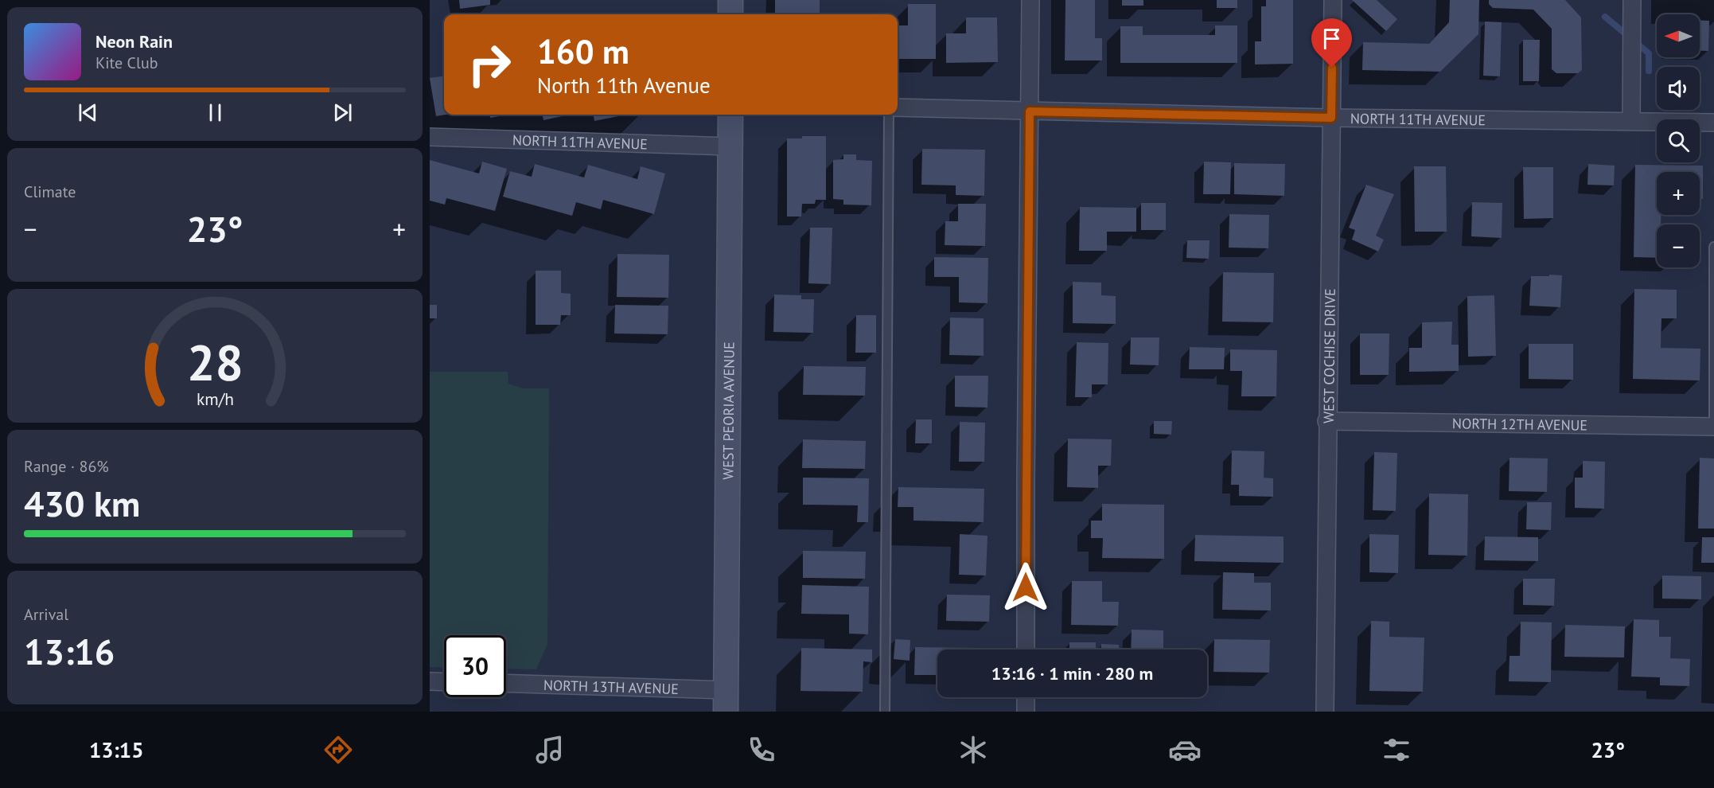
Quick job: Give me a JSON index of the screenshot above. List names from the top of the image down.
{
  "streets": {
    "main road": ["WEST PEORIA AVENUE"],
    "street": [
      "NORTH 11TH AVENUE",
      "WEST COCHISE DRIVE",
      "NORTH 12TH AVENUE",
      "NORTH 13TH AVENUE"
    ]
  },
  "crossings": [
    ["NORTH 11TH AVENUE", "WEST COCHISE DRIVE"],
    ["NORTH 11TH AVENUE", "WEST PEORIA AVENUE"],
    ["WEST COCHISE DRIVE", "NORTH 12TH AVENUE"],
    ["WEST PEORIA AVENUE", "NORTH 13TH AVENUE"]
  ],
  "north": "left",
  "page": {
    "map_buttons": ["+", "−"],
    "turn": ["160 m", "North 11th Avenue"],
    "song": ["Neon Rain", "Kite Club"],
    "tile": [
      "Climate",
      ["Range · 86%", "430 km"],
      ["Arrival", "13:16"]
    ],
    "heat": ["−", "23°", "+"],
    "limit": "30",
    "trip": "13:16 · 1 min · 280 m",
    "tabs": ["13:15", "23°"],
    "gauge": ["28", "km/h"]
  }
}
